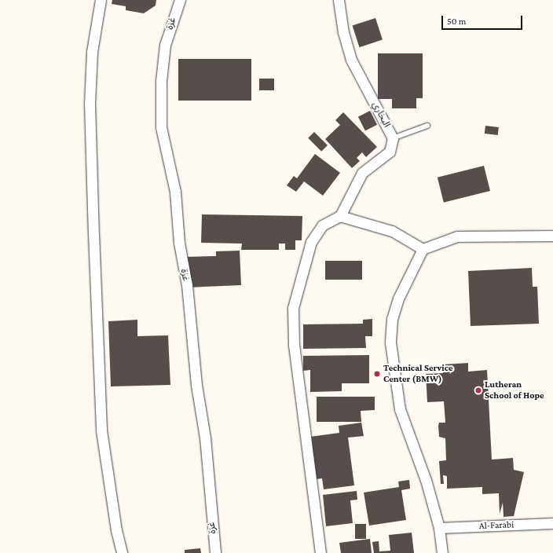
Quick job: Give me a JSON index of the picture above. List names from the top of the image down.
{
  "streets": {
    "street": ["غزة", "البخاري", "Al-Farabi"]
  },
  "places": ["Technical Service Center (BMW)", "Lutheran School of Hope"],
  "scale_bar": "50 m"
}
